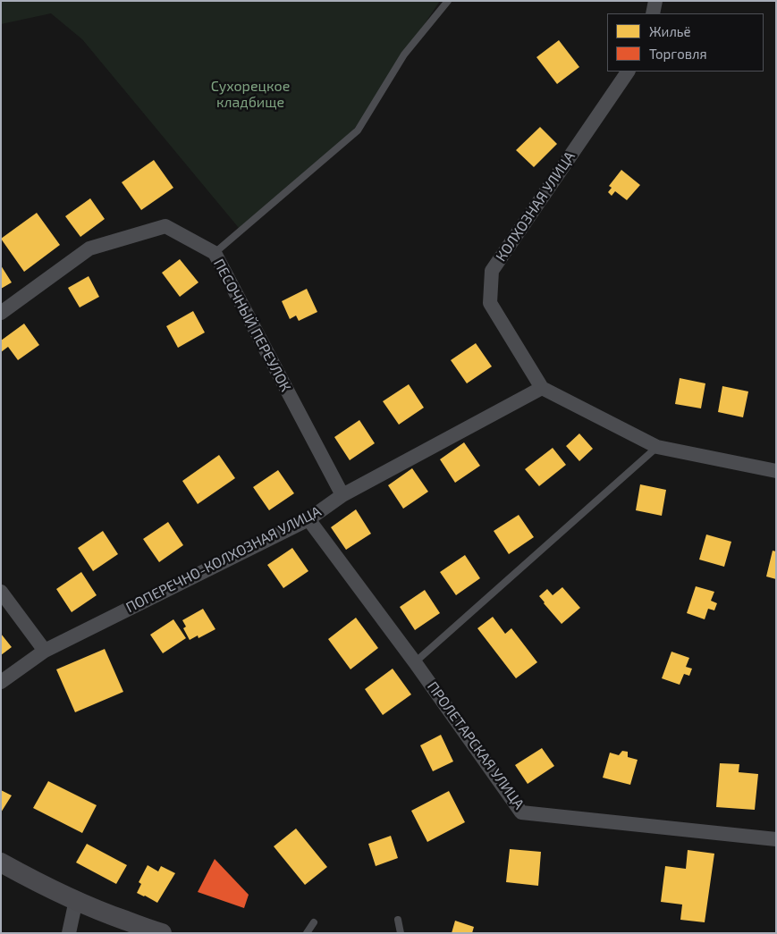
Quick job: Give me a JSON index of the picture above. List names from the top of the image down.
{
  "streets": {
    "street": [
      "КОЛХОЗНАЯ УЛИЦА",
      "ПЕСОЧНЫЙ ПЕРЕУЛОК",
      "ПОПЕРЕЧНО-КОЛХОЗНАЯ УЛИЦА",
      "ПРОЛЕТАРСКАЯ УЛИЦА"
    ]
  },
  "crossings": [
    ["КОЛХОЗНАЯ УЛИЦА", "ПОПЕРЕЧНО-КОЛХОЗНАЯ УЛИЦА"],
    ["ПЕСОЧНЫЙ ПЕРЕУЛОК", "ПОПЕРЕЧНО-КОЛХОЗНАЯ УЛИЦА"],
    ["ПОПЕРЕЧНО-КОЛХОЗНАЯ УЛИЦА", "ПРОЛЕТАРСКАЯ УЛИЦА"]
  ],
  "parks": ["Сухорецкое кладбище"],
  "legend": ["Жильё", "Торговля"]
}
